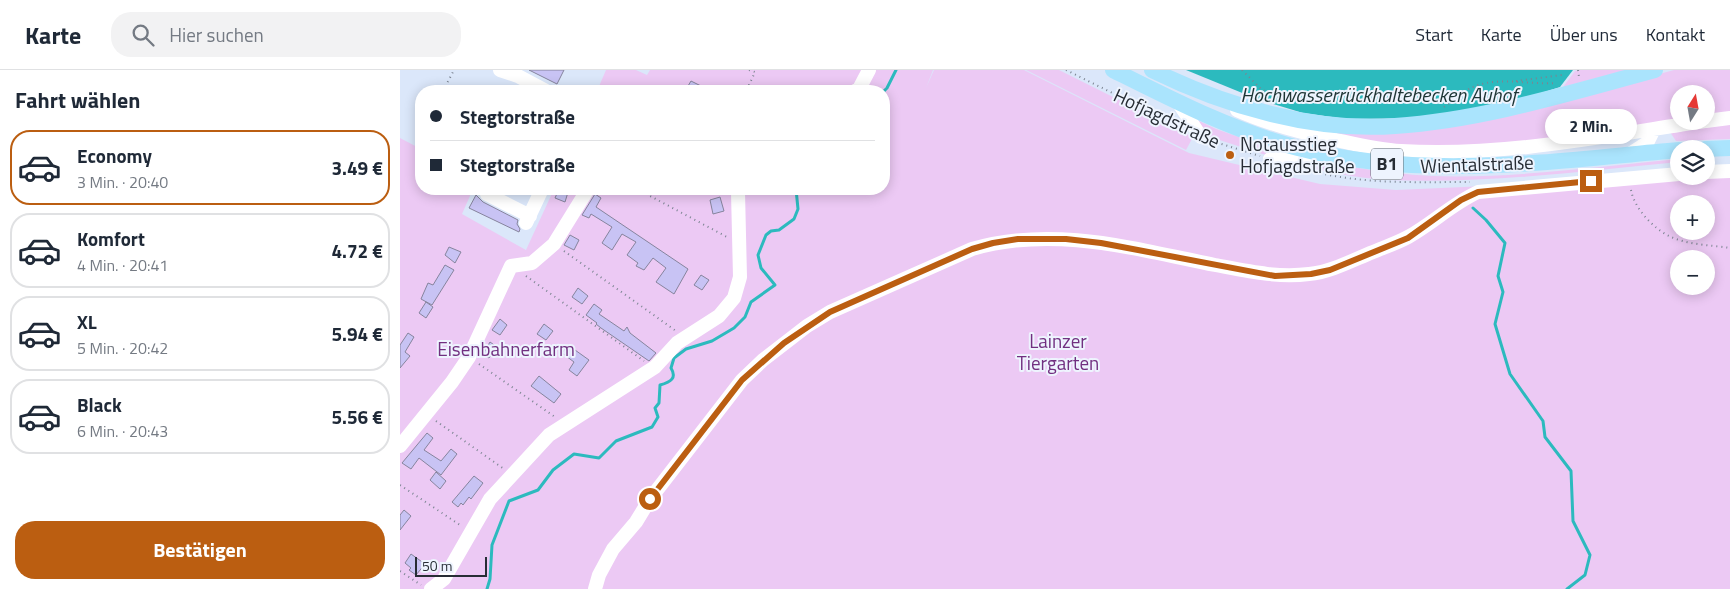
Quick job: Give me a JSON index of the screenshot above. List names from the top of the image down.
{
  "streets": {
    "main road": ["B1", "Wientalstraße"],
    "path": ["Hofjagdstraße"]
  },
  "water": ["Hochwasserrückhaltebecken Auhof"],
  "parks": ["Lainzer Tiergarten", "Eisenbahnerfarm"],
  "places": ["Notausstieg Hofjagdstraße"],
  "scale_bar": "50 m",
  "north": "top",
  "page": {
    "header": "Karte",
    "search": "Hier suchen",
    "nav": [
      "Start",
      "Karte",
      "Über uns",
      "Kontakt"
    ],
    "heading": "Fahrt wählen",
    "map_buttons": ["+", "−"],
    "banner": ["Stegtorstraße", "Stegtorstraße"],
    "bubble": "2 Min.",
    "list": [
      {
        "name": "Economy",
        "note": "3 Min. · 20:40",
        "value": "3.49 €"
      },
      {
        "name": "Komfort",
        "note": "4 Min. · 20:41",
        "value": "4.72 €"
      },
      {
        "name": "XL",
        "note": "5 Min. · 20:42",
        "value": "5.94 €"
      },
      {
        "name": "Black",
        "note": "6 Min. · 20:43",
        "value": "5.56 €"
      }
    ],
    "buttons": "Bestätigen",
    "scale": "50 m"
  }
}
